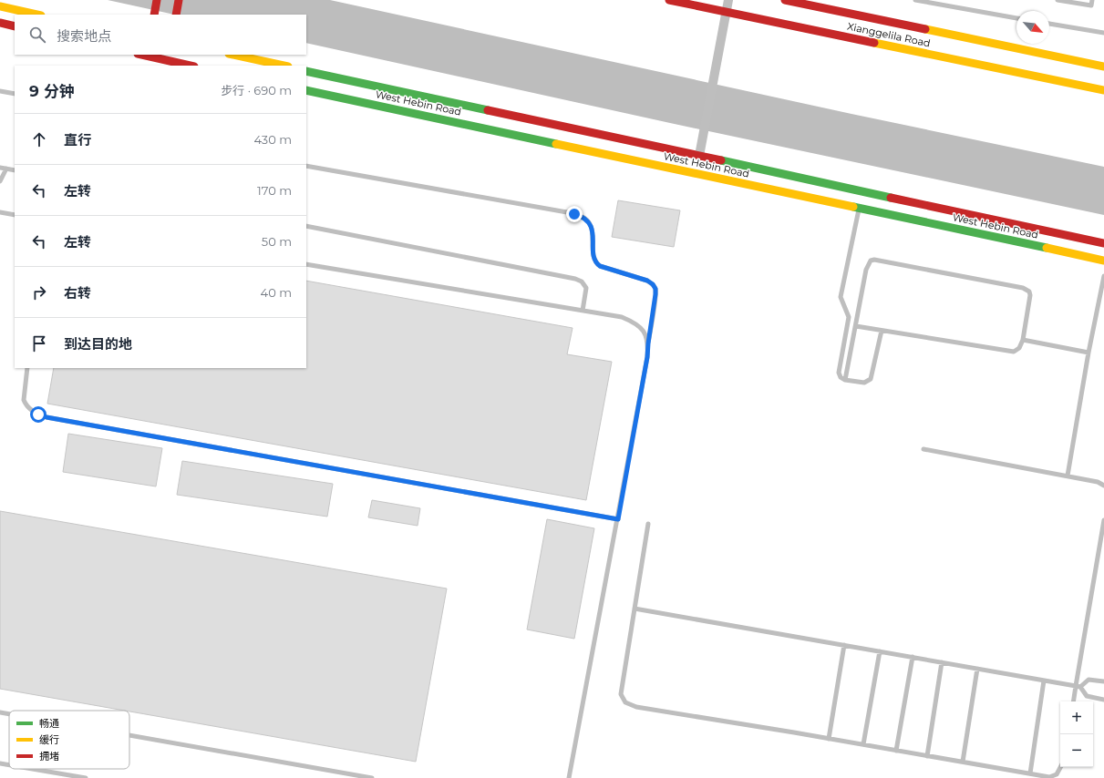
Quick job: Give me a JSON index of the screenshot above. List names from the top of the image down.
{
  "streets": {
    "street": ["Xianggelila Road", "West Hebin Road"]
  },
  "legend": ["畅通", "缓行", "拥堵"],
  "north": "bottom right",
  "page": {
    "search": "搜索地点",
    "heading": ["9 分钟", "步行 · 690 m"],
    "list": [
      ["直行", "430 m"],
      ["左转", "170 m"],
      ["左转", "50 m"],
      ["右转", "40 m"],
      "到达目的地"
    ],
    "map_buttons": ["+", "−"]
  }
}
